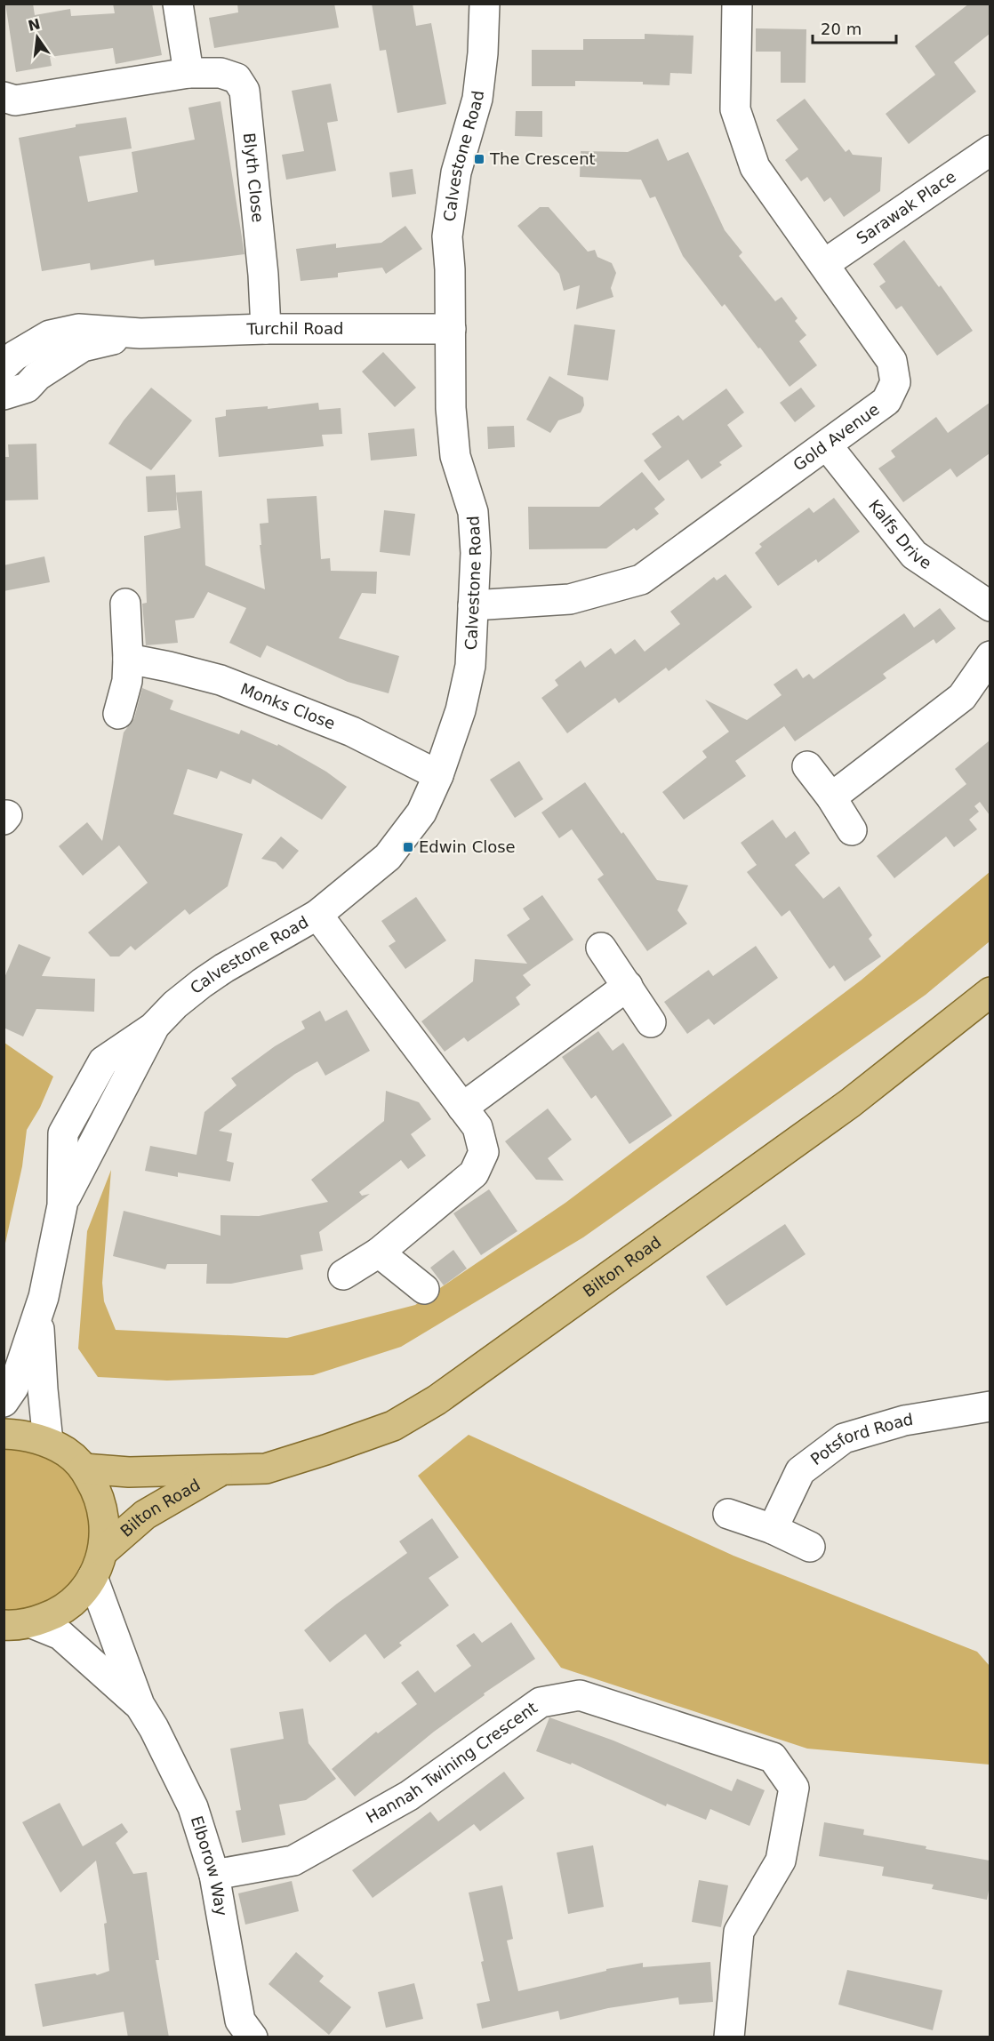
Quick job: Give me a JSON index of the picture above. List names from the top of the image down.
{
  "streets": {
    "main road": ["Bilton Road"],
    "street": [
      "Calvestone Road",
      "Blyth Close",
      "Sarawak Place",
      "Turchil Road",
      "Gold Avenue",
      "Kalfs Drive",
      "Monks Close",
      "Potsford Road",
      "Hannah Twining Crescent",
      "Elborow Way"
    ]
  },
  "crossings": [
    ["Calvestone Road", "Turchil Road"],
    ["Calvestone Road", "Gold Avenue"],
    ["Calvestone Road", "Monks Close"],
    ["Blyth Close", "Turchil Road"],
    ["Sarawak Place", "Gold Avenue"],
    ["Gold Avenue", "Kalfs Drive"],
    ["Bilton Road", "Elborow Way"],
    ["Hannah Twining Crescent", "Elborow Way"]
  ],
  "places": {
    "transit": ["The Crescent", "Edwin Close"]
  },
  "scale_bar": "20 m",
  "north": "top"
}
